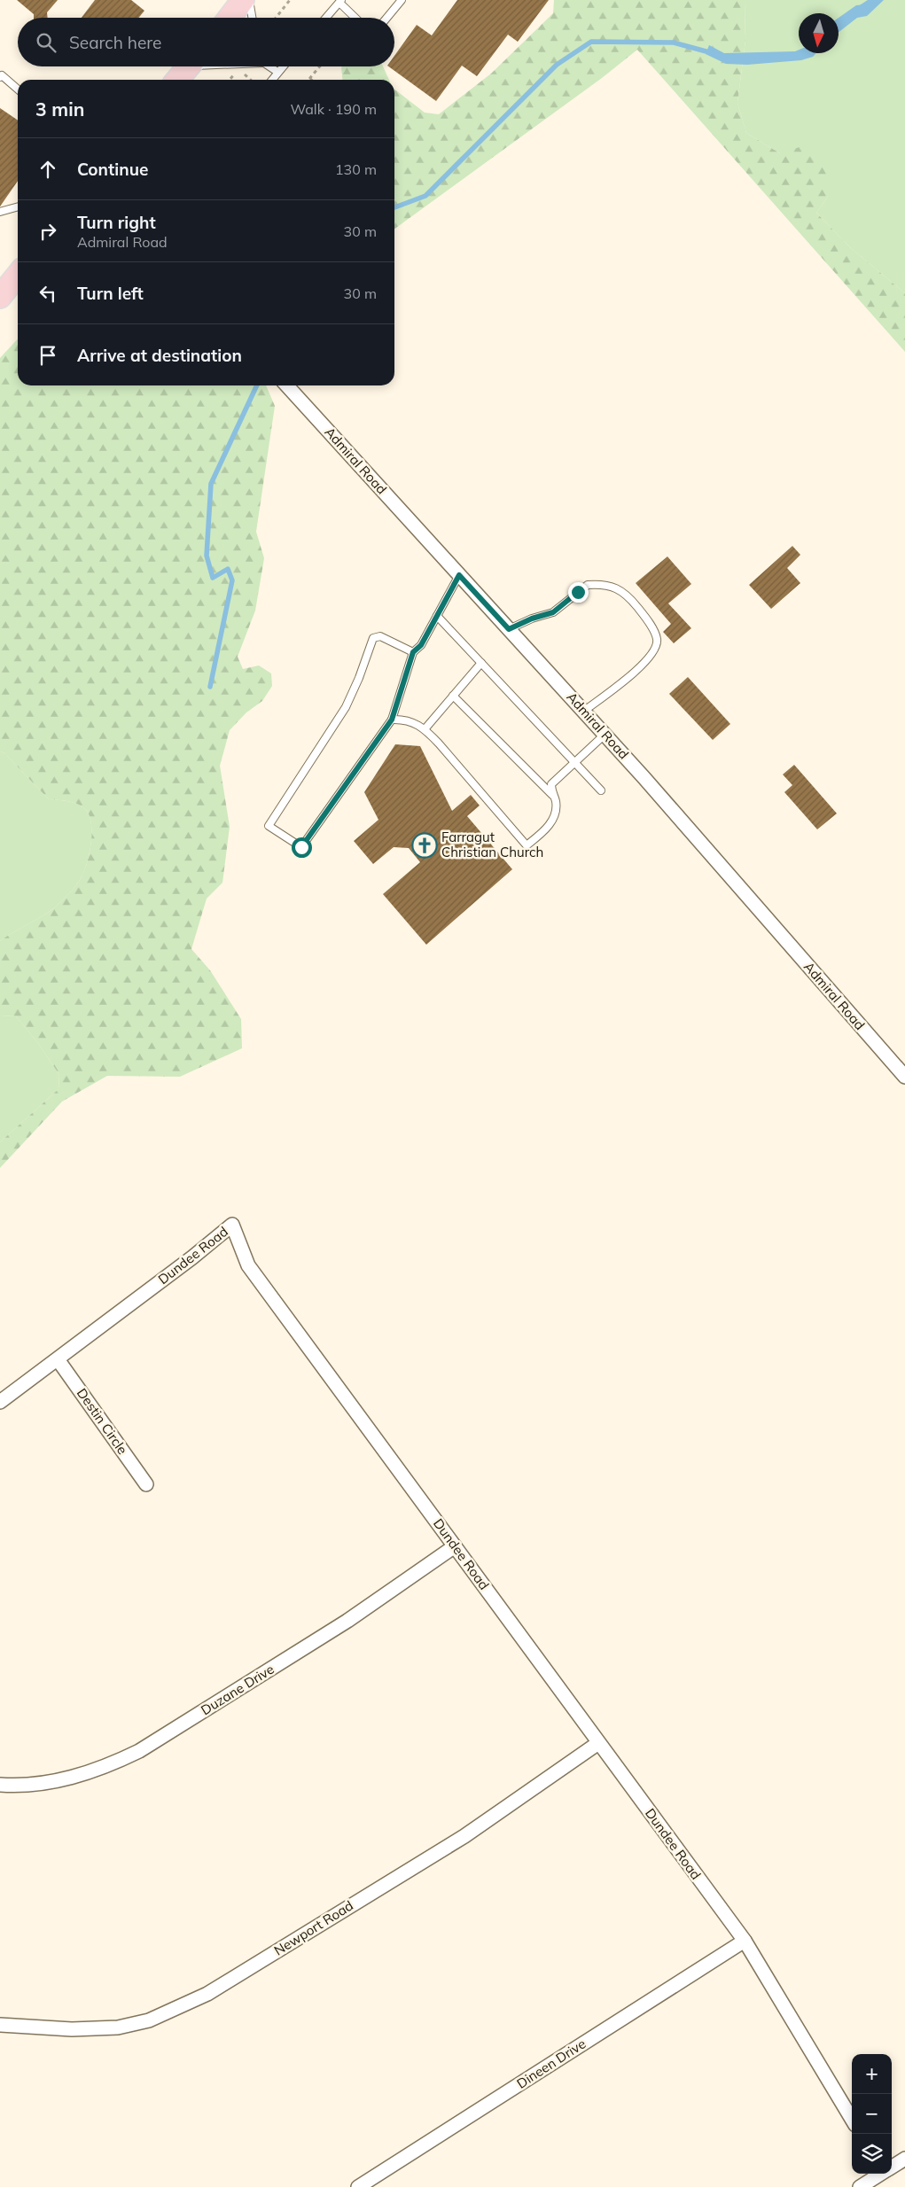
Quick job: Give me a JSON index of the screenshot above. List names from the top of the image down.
{
  "streets": {
    "street": [
      "Admiral Road",
      "Dundee Road",
      "Destin Circle",
      "Duzane Drive",
      "Newport Road",
      "Dineen Drive"
    ]
  },
  "crossings": [
    ["Dundee Road", "Destin Circle"],
    ["Dundee Road", "Duzane Drive"],
    ["Dundee Road", "Newport Road"],
    ["Dundee Road", "Dineen Drive"]
  ],
  "places": {
    "church": ["Farragut Christian Church"]
  },
  "north": "bottom",
  "page": {
    "search": "Search here",
    "heading": ["3 min", "Walk · 190 m"],
    "list": [
      ["Continue", "130 m"],
      ["Turn right", "Admiral Road", "30 m"],
      ["Turn left", "30 m"],
      "Arrive at destination"
    ],
    "map_buttons": ["+", "−"]
  }
}
